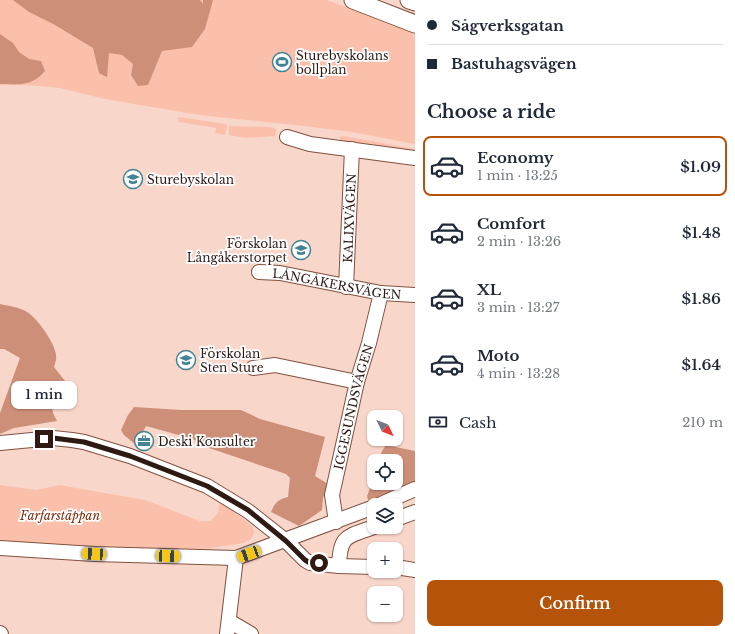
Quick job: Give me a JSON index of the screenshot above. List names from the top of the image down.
{
  "streets": {
    "street": ["KALIXVÄGEN", "LÅNGÅKERSVÄGEN", "IGGESUNDSVÄGEN"]
  },
  "crossings": [
    ["KALIXVÄGEN", "LÅNGÅKERSVÄGEN"],
    ["LÅNGÅKERSVÄGEN", "IGGESUNDSVÄGEN"]
  ],
  "parks": ["Farfarstäppan"],
  "places": {
    "sports": ["Sturebyskolans bollplan"],
    "school or university": ["Sturebyskolan", "Förskolan Långåkerstorpet", "Förskolan Sten Sture"],
    "office": ["Deski Konsulter"]
  },
  "north": "bottom right",
  "page": {
    "banner": ["Sågverksgatan", "Bastuhagsvägen"],
    "heading": "Choose a ride",
    "list": [
      {
        "name": "Economy",
        "note": "1 min · 13:25",
        "value": "$1.09"
      },
      {
        "name": "Comfort",
        "note": "2 min · 13:26",
        "value": "$1.48"
      },
      {
        "name": "XL",
        "note": "3 min · 13:27",
        "value": "$1.86"
      },
      {
        "name": "Moto",
        "note": "4 min · 13:28",
        "value": "$1.64"
      }
    ],
    "bubble": "1 min",
    "pay": ["Cash", "210 m"],
    "map_buttons": ["+", "−"],
    "buttons": "Confirm"
  }
}
